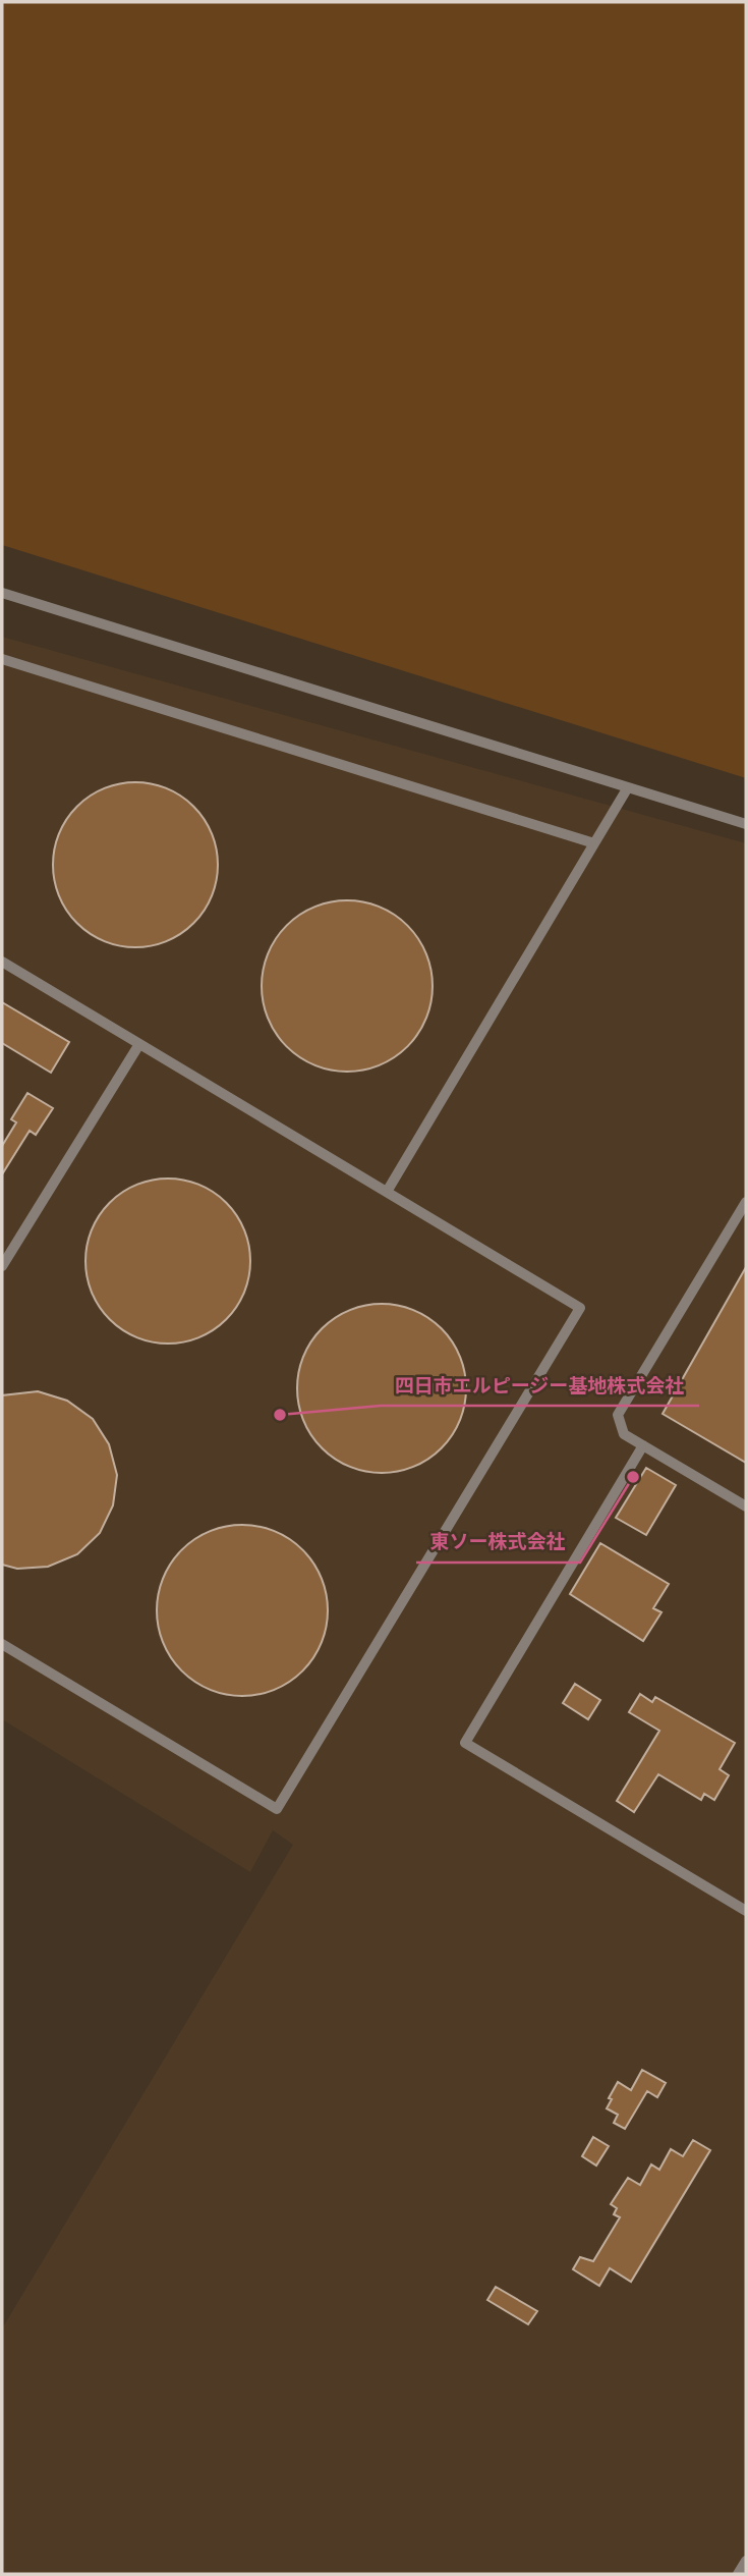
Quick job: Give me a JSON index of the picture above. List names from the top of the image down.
{
  "places": ["四日市エルピージー基地株式会社", "東ソー株式会社"]
}
